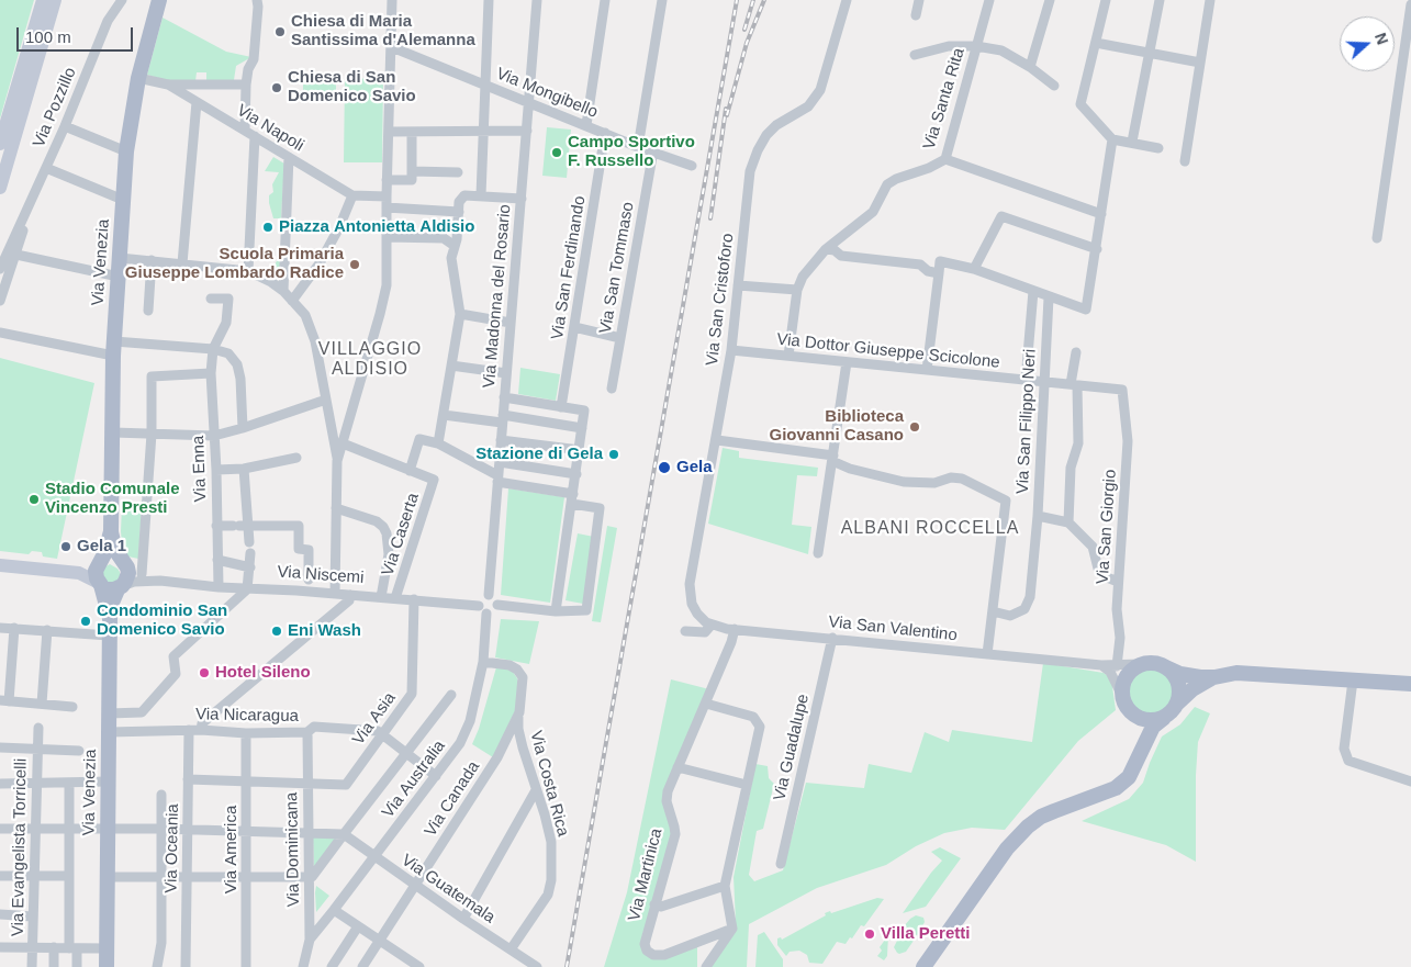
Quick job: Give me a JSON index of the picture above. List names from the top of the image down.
{
  "streets": {
    "main road": ["Via Venezia"],
    "street": [
      "Via Mongibello",
      "Via Santa Rita",
      "Via Pozzillo",
      "Via Napoli",
      "Via San Ferdinando",
      "Via San Tommaso",
      "Via Madonna del Rosario",
      "Via San Cristoforo",
      "Via Dottor Giuseppe Scicolone",
      "Via San Filippo Neri",
      "Via Enna",
      "Via San Giorgio",
      "Via Caserta",
      "Via Niscemi",
      "Via San Valentino",
      "Via Nicaragua",
      "Via Asia",
      "Via Guadalupe",
      "Via Australia",
      "Via Costa Rica",
      "Via Canada",
      "Via Evangelista Torricelli",
      "Via Oceania",
      "Via America",
      "Via Dominicana",
      "Via Martinica",
      "Via Guatemala"
    ]
  },
  "crossings": [
    ["Via Mongibello", "Via San Ferdinando"],
    ["Via Mongibello", "Via San Tommaso"],
    ["Via Mongibello", "Via Madonna del Rosario"],
    ["Via Napoli", "Via Venezia"],
    ["Via Venezia", "Via Nicaragua"],
    ["Via Madonna del Rosario", "Via Niscemi"],
    ["Via Madonna del Rosario", "Via Australia"],
    ["Via San Cristoforo", "Via Dottor Giuseppe Scicolone"],
    ["Via San Cristoforo", "Via San Valentino"],
    ["Via Dottor Giuseppe Scicolone", "Via San Filippo Neri"],
    ["Via Dottor Giuseppe Scicolone", "Via San Giorgio"],
    ["Via Enna", "Via Niscemi"],
    ["Via San Giorgio", "Via San Valentino"],
    ["Via Caserta", "Via Niscemi"],
    ["Via Niscemi", "Via Asia"],
    ["Via Niscemi", "Via Australia"],
    ["Via San Valentino", "Via Guadalupe"],
    ["Via San Valentino", "Via Martinica"],
    ["Via Nicaragua", "Via Asia"],
    ["Via Nicaragua", "Via Oceania"],
    ["Via Nicaragua", "Via America"],
    ["Via Nicaragua", "Via Dominicana"],
    ["Via Asia", "Via Dominicana"],
    ["Via Australia", "Via Canada"],
    ["Via Australia", "Via Dominicana"],
    ["Via Australia", "Via Guatemala"],
    ["Via Costa Rica", "Via Canada"],
    ["Via Costa Rica", "Via Guatemala"],
    ["Via Canada", "Via Guatemala"]
  ],
  "districts": ["VILLAGGIO ALDISIO", "ALBANI ROCCELLA"],
  "places": [
    "Chiesa di Maria Santissima d'Alemanna",
    "Chiesa di San Domenico Savio",
    "Campo Sportivo F. Russello",
    "Piazza Antonietta Aldisio",
    "Scuola Primaria Giuseppe Lombardo Radice",
    "Biblioteca Giovanni Casano",
    "Stazione di Gela",
    "Gela",
    "Stadio Comunale Vincenzo Presti",
    "Gela 1",
    "Condominio San Domenico Savio",
    "Eni Wash",
    "Hotel Sileno",
    "Villa Peretti"
  ],
  "scale_bar": "100 m",
  "north": "right"
}
